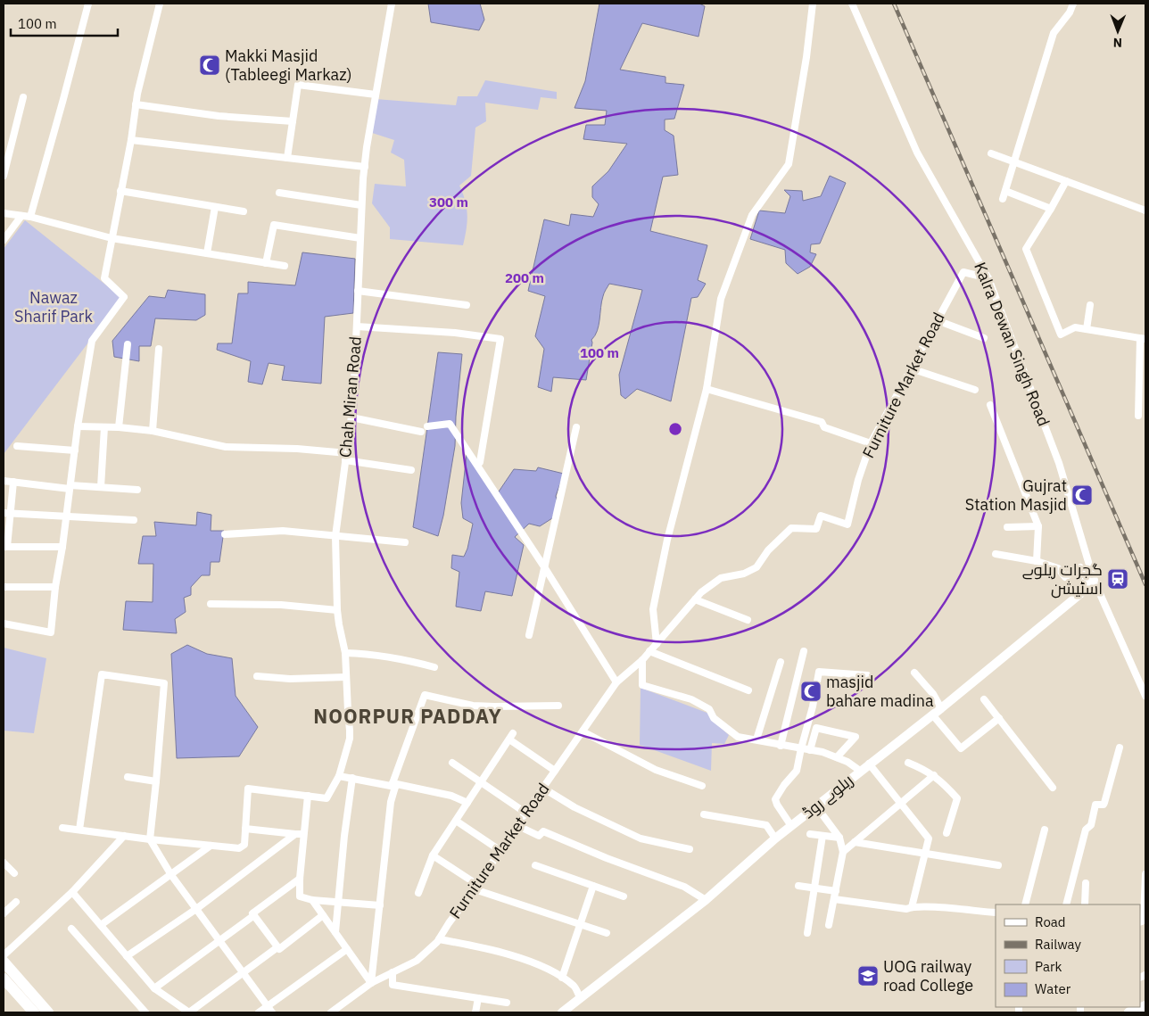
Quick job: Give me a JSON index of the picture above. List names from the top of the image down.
{
  "streets": {
    "street": [
      "Kalra Dewan Singh Road",
      "Furniture Market Road",
      "Chah Miran Road",
      "ریلوے روڈ"
    ]
  },
  "crossings": [
    ["Kalra Dewan Singh Road", "Furniture Market Road"],
    ["Kalra Dewan Singh Road", "ریلوے روڈ"]
  ],
  "districts": ["NOORPUR PADDAY"],
  "parks": ["Nawaz Sharif Park"],
  "places": {
    "mosque": ["Makki Masjid (Tableegi Markaz)", "Gujrat Station Masjid", "masjid bahare madina"],
    "station": ["گجرات ریلوے اسٹیشن"],
    "school or university": ["UOG railway road College"]
  },
  "legend": [
    "Road",
    "Railway",
    "Park",
    "Water"
  ],
  "scale_bar": "100 m",
  "north": "bottom",
  "rings": ["300 m", "200 m", "100 m"]
}
